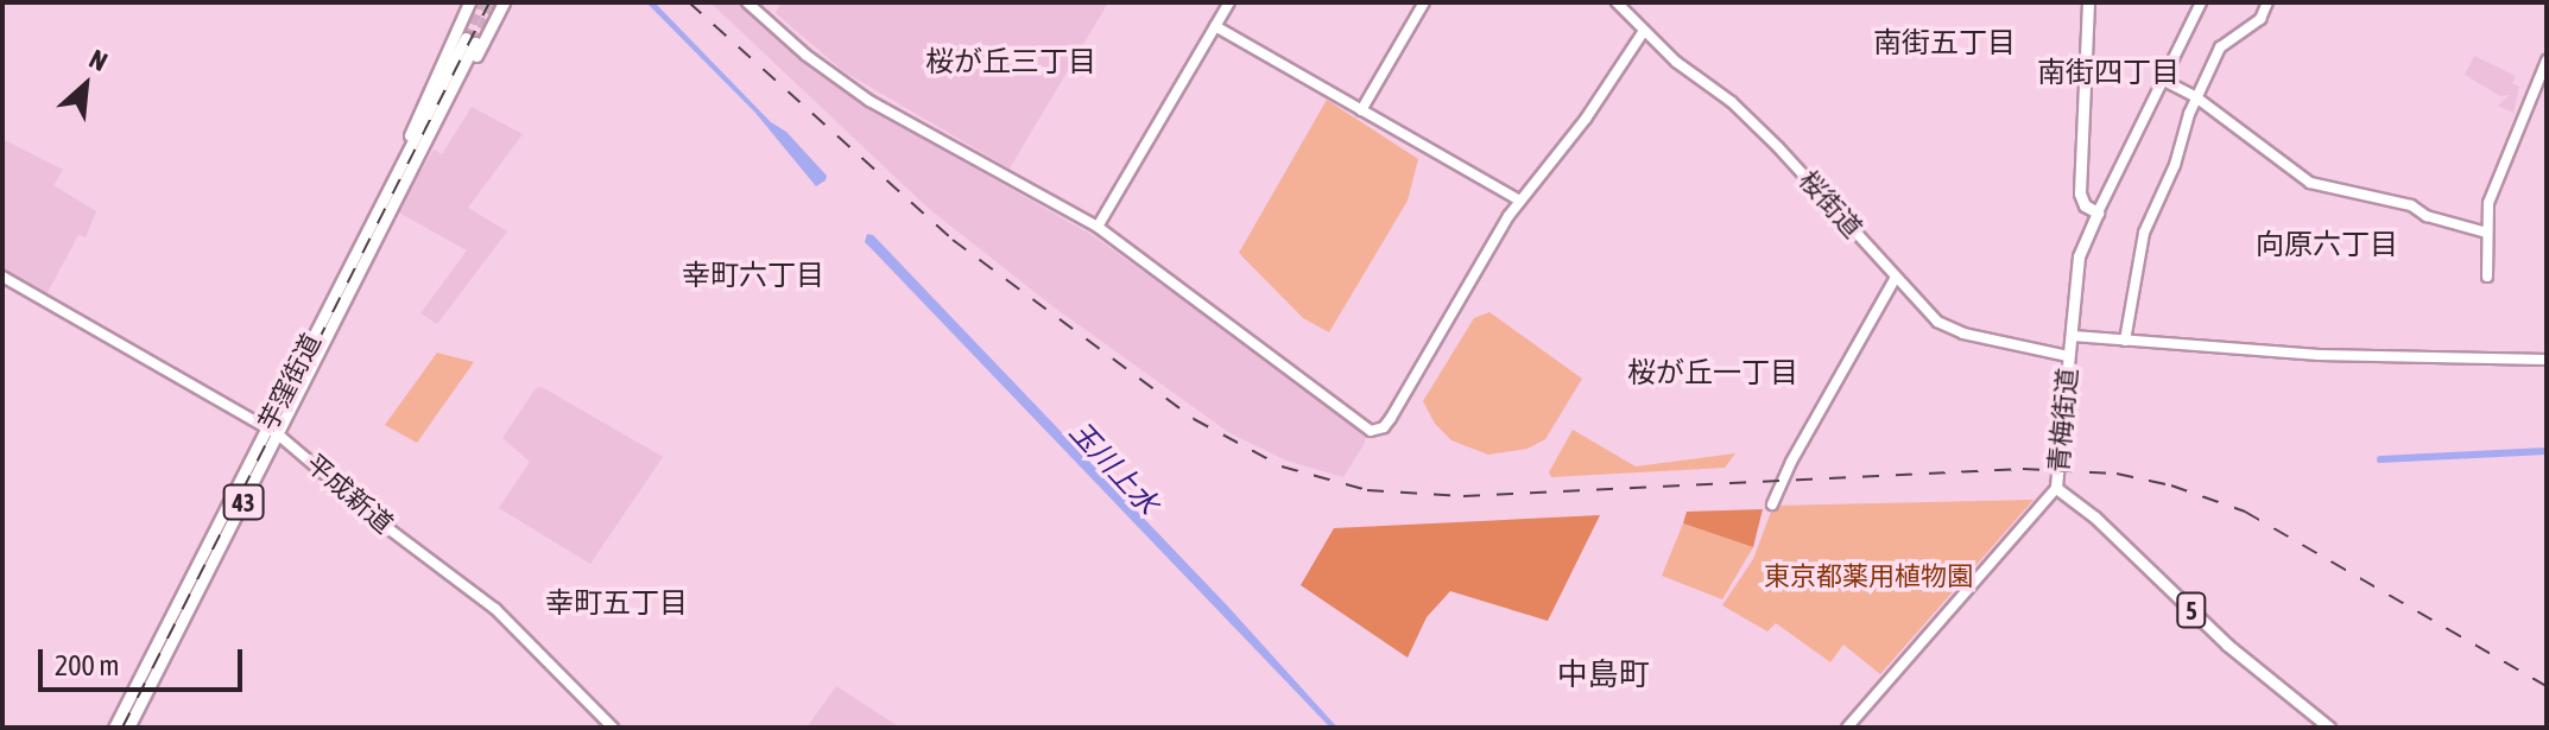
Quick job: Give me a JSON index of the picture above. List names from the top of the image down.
{
  "streets": {
    "main road": [
      "芋窪街道",
      "青梅街道",
      "43",
      "5"
    ],
    "street": ["桜街道", "平成新道"]
  },
  "crossings": [
    ["桜街道", "青梅街道"],
    ["芋窪街道", "平成新道"]
  ],
  "districts": [
    "南街五丁目",
    "桜が丘三丁目",
    "南街四丁目",
    "向原六丁目",
    "幸町六丁目",
    "桜が丘一丁目",
    "幸町五丁目",
    "中島町"
  ],
  "water": ["玉川上水"],
  "parks": ["東京都薬用植物園"],
  "scale_bar": "200 m",
  "north": "top right"
}
